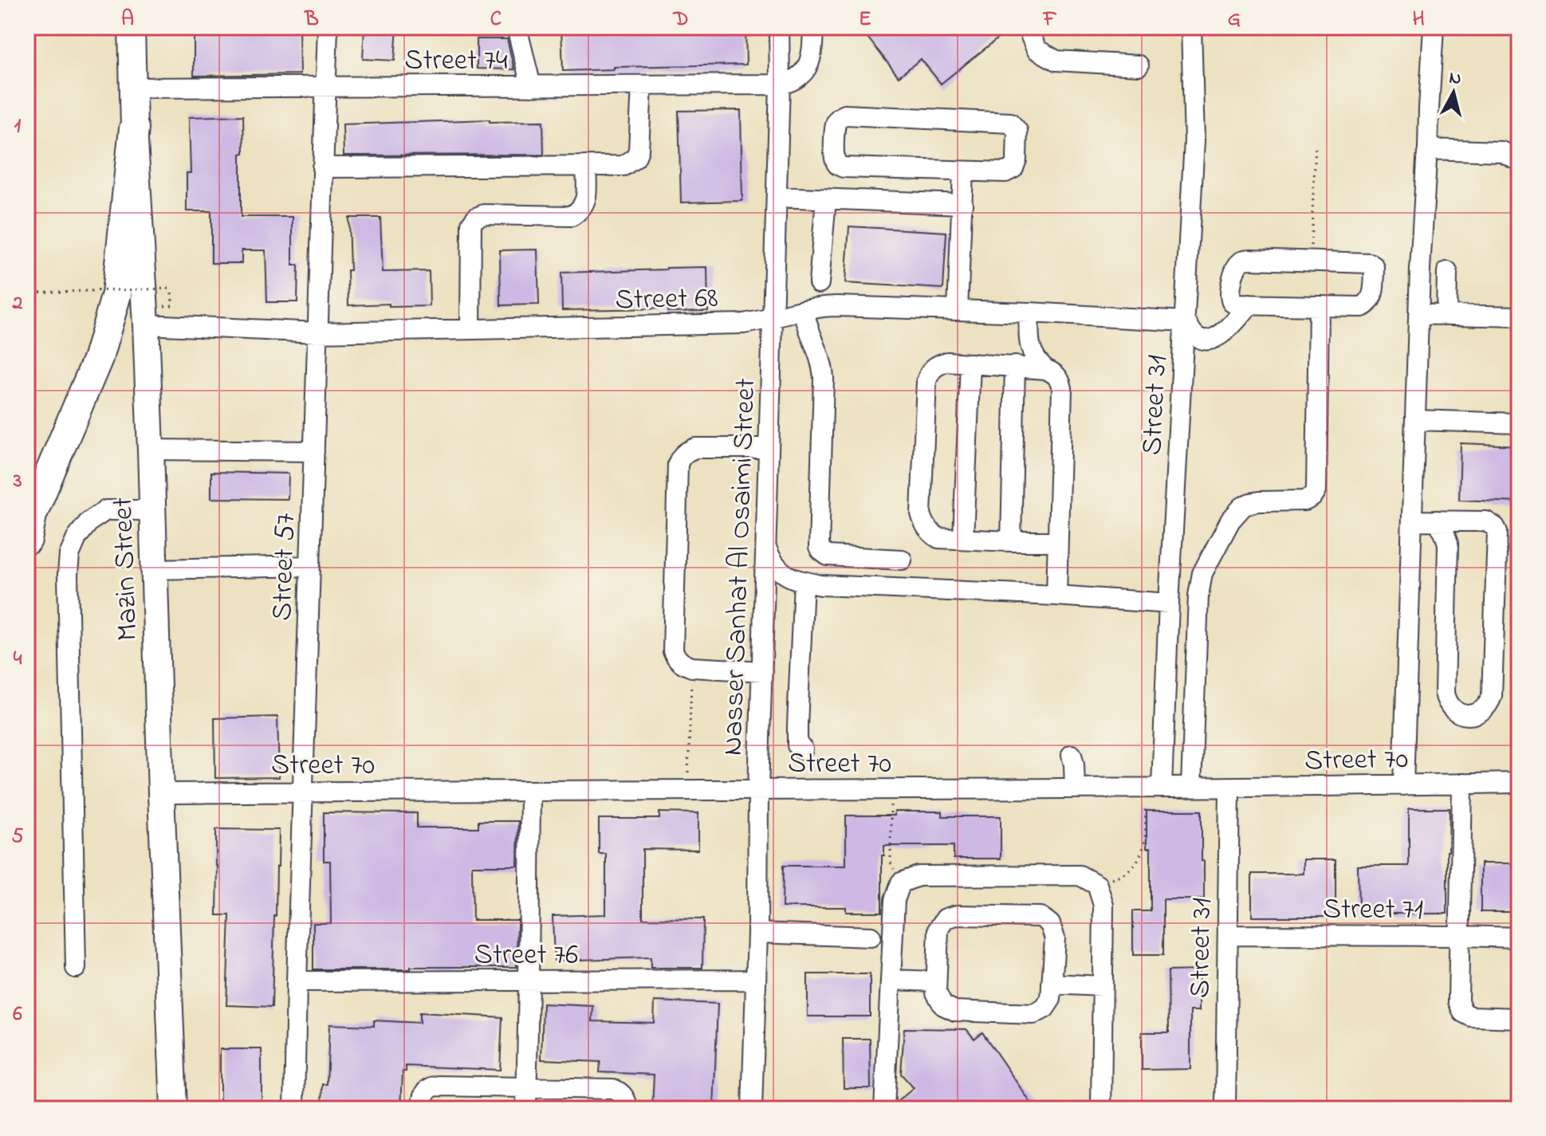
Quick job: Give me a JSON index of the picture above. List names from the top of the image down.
{
  "streets": {
    "main road": ["Mazin Street"],
    "street": [
      "Street 74",
      "Street 68",
      "Street 31",
      "Street 57",
      "Nasser Sanhat Al Osaimi Street",
      "Street 70",
      "Street 71",
      "Street 76"
    ]
  },
  "crossings": [
    ["Street 74", "Street 57"],
    ["Street 74", "Nasser Sanhat Al Osaimi Street"],
    ["Street 74", "Mazin Street"],
    ["Street 68", "Street 31"],
    ["Street 68", "Street 57"],
    ["Street 68", "Nasser Sanhat Al Osaimi Street"],
    ["Street 68", "Mazin Street"],
    ["Street 31", "Street 70"],
    ["Street 31", "Street 71"],
    ["Street 57", "Street 70"],
    ["Street 57", "Street 76"],
    ["Nasser Sanhat Al Osaimi Street", "Street 70"],
    ["Nasser Sanhat Al Osaimi Street", "Street 76"],
    ["Mazin Street", "Street 70"]
  ],
  "north": "top",
  "grid": {
    "columns": [
      "A",
      "B",
      "C",
      "D",
      "E",
      "F",
      "G",
      "H"
    ],
    "rows": [
      "1",
      "2",
      "3",
      "4",
      "5",
      "6"
    ]
  }
}
